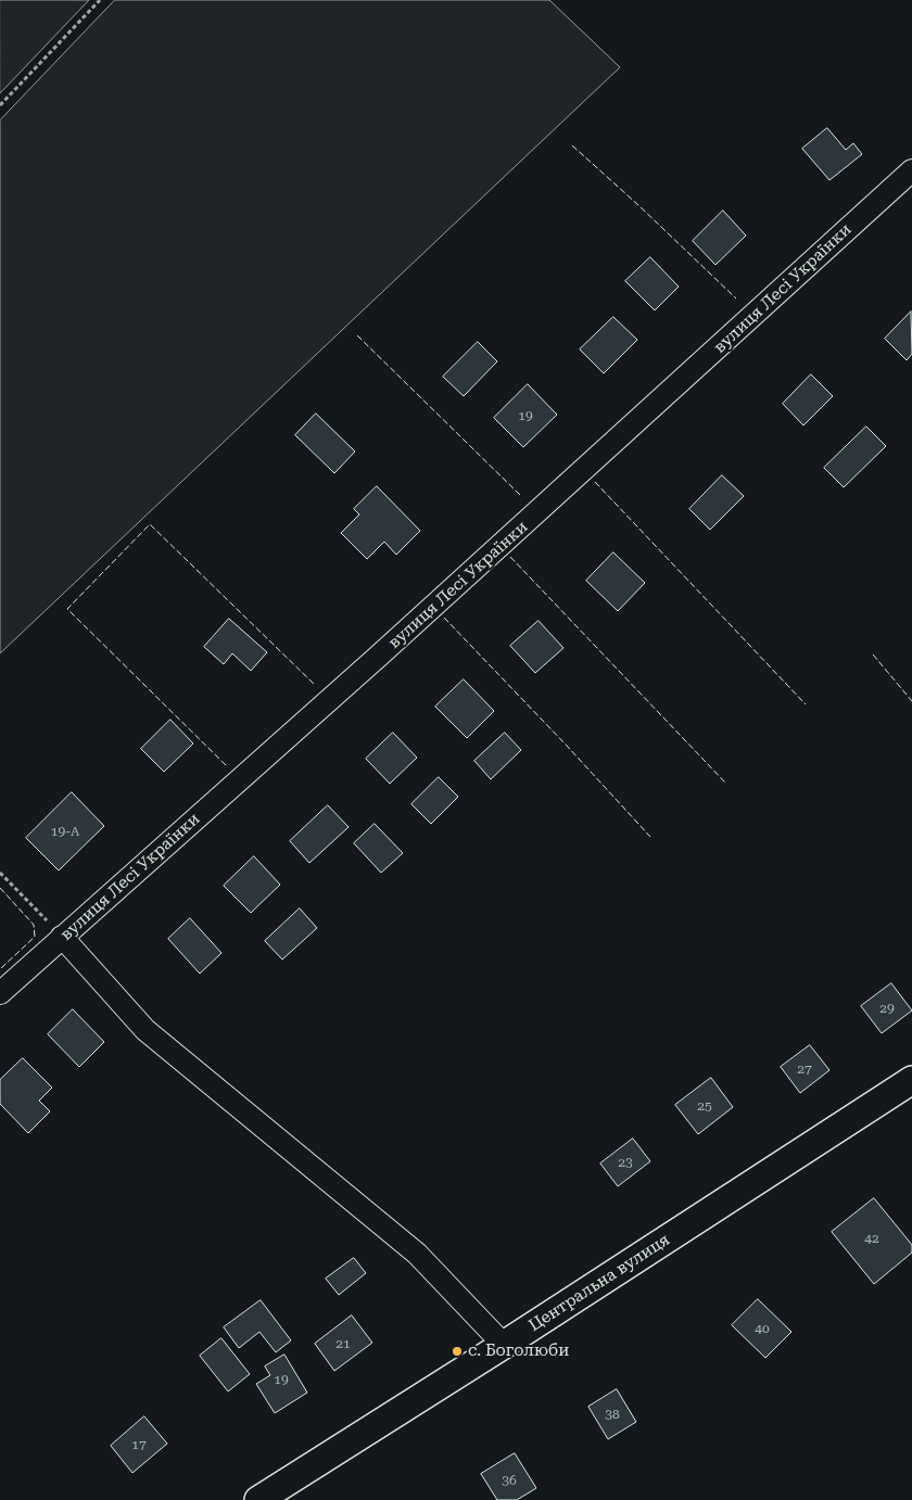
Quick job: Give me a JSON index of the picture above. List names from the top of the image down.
{
  "streets": {
    "street": ["вулиця Лесі Українки", "Центральна вулиця"]
  },
  "places": ["с. Боголюби"],
  "house_numbers": [
    "19",
    "19-А",
    "29",
    "27",
    "25",
    "23",
    "42",
    "40",
    "21",
    "19",
    "38",
    "17",
    "36"
  ]
}
